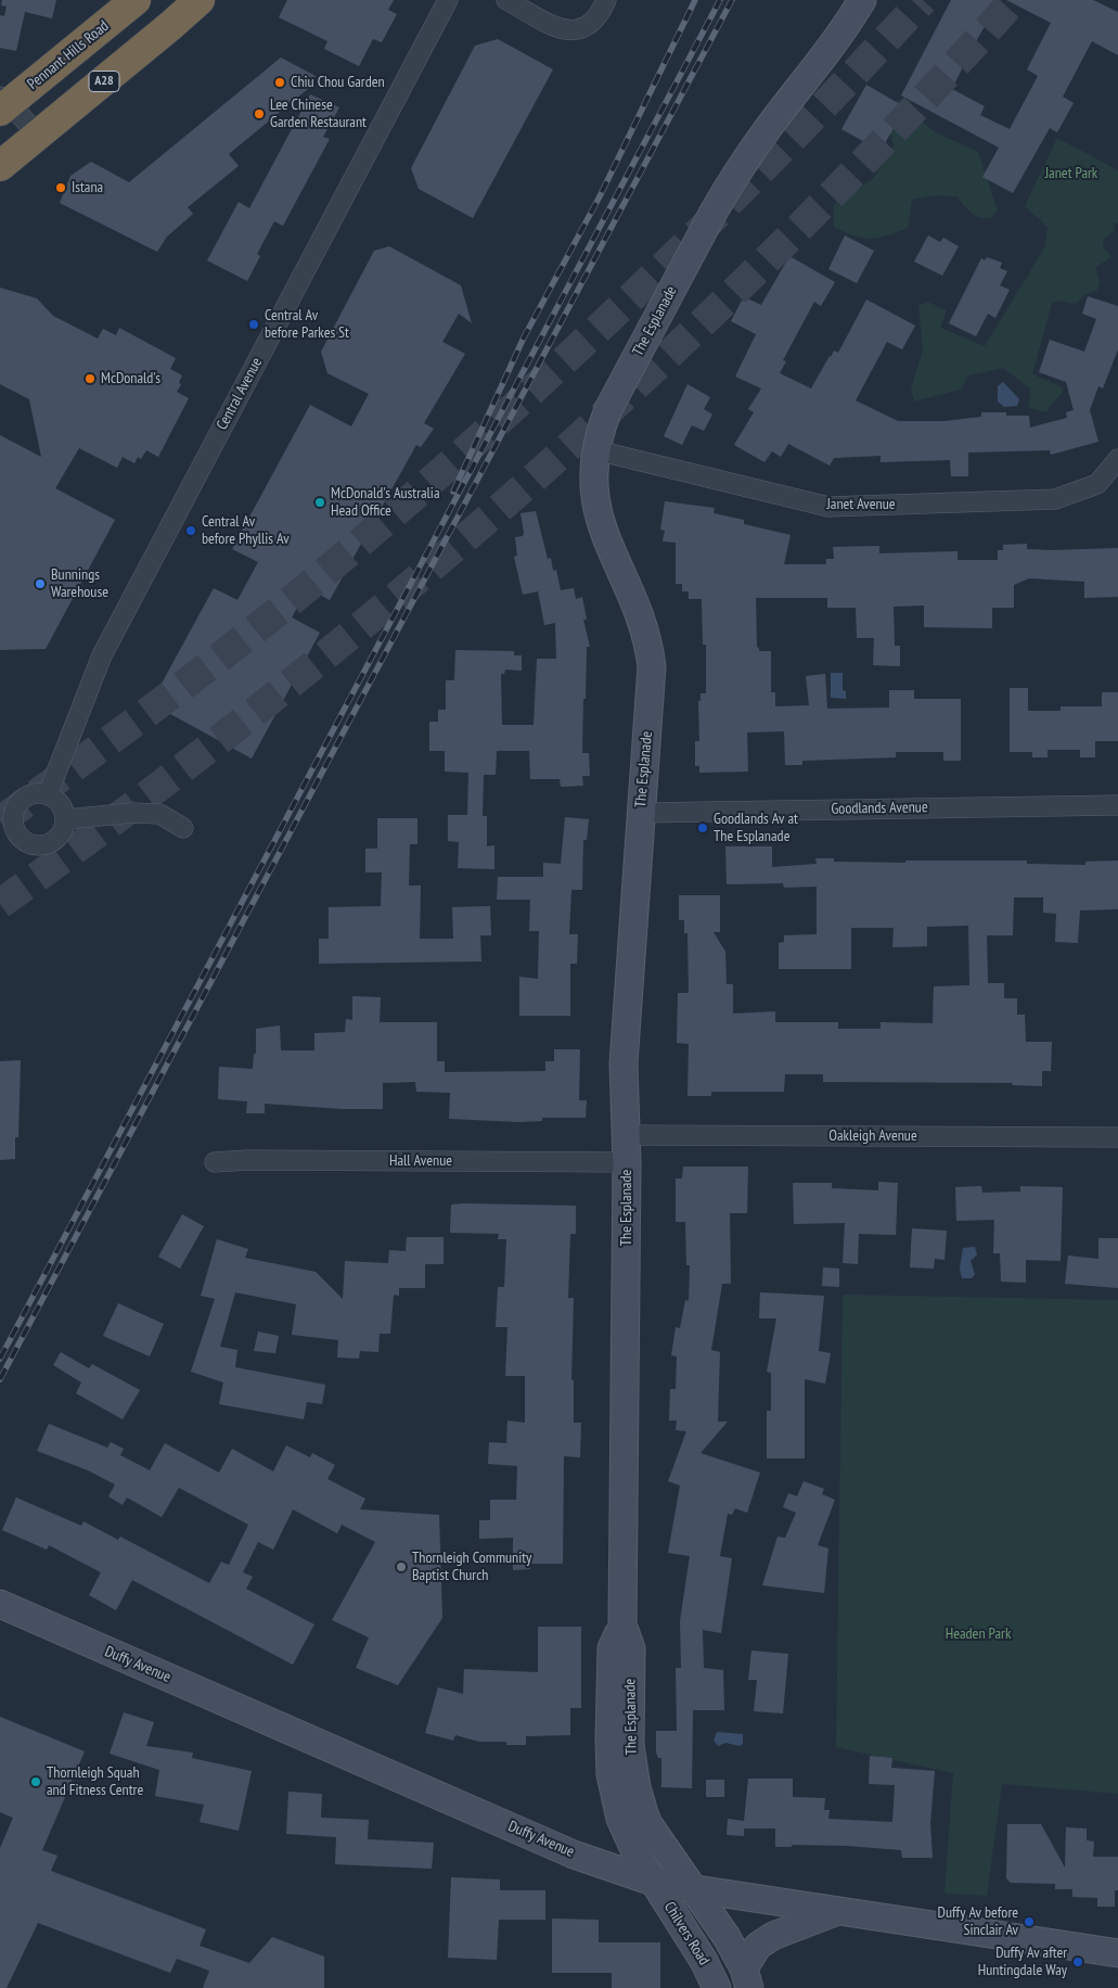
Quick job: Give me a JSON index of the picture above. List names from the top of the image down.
{
  "streets": {
    "highway": ["Pennant Hills Road", "A28"],
    "main road": ["The Esplanade", "Duffy Avenue", "Chilvers Road"],
    "street": [
      "Central Avenue",
      "Janet Avenue",
      "Goodlands Avenue",
      "Oakleigh Avenue",
      "Hall Avenue"
    ]
  },
  "crossings": [
    ["The Esplanade", "Janet Avenue"],
    ["The Esplanade", "Goodlands Avenue"],
    ["The Esplanade", "Oakleigh Avenue"],
    ["The Esplanade", "Hall Avenue"],
    ["The Esplanade", "Duffy Avenue"],
    ["The Esplanade", "Chilvers Road"],
    ["Duffy Avenue", "Chilvers Road"]
  ],
  "parks": ["Janet Park", "Headen Park"],
  "places": [
    "Chiu Chou Garden",
    "Lee Chinese Garden Restaurant",
    "Istana",
    "Central Av before Parkes St",
    "McDonald's",
    "McDonald's Australia Head Office",
    "Central Av before Phyllis Av",
    "Bunnings Warehouse",
    "Goodlands Av at The Esplanade",
    "Thornleigh Community Baptist Church",
    "Thornleigh Squah and Fitness Centre",
    "Duffy Av before Sinclair Av",
    "Duffy Av after Huntingdale Way"
  ]
}
